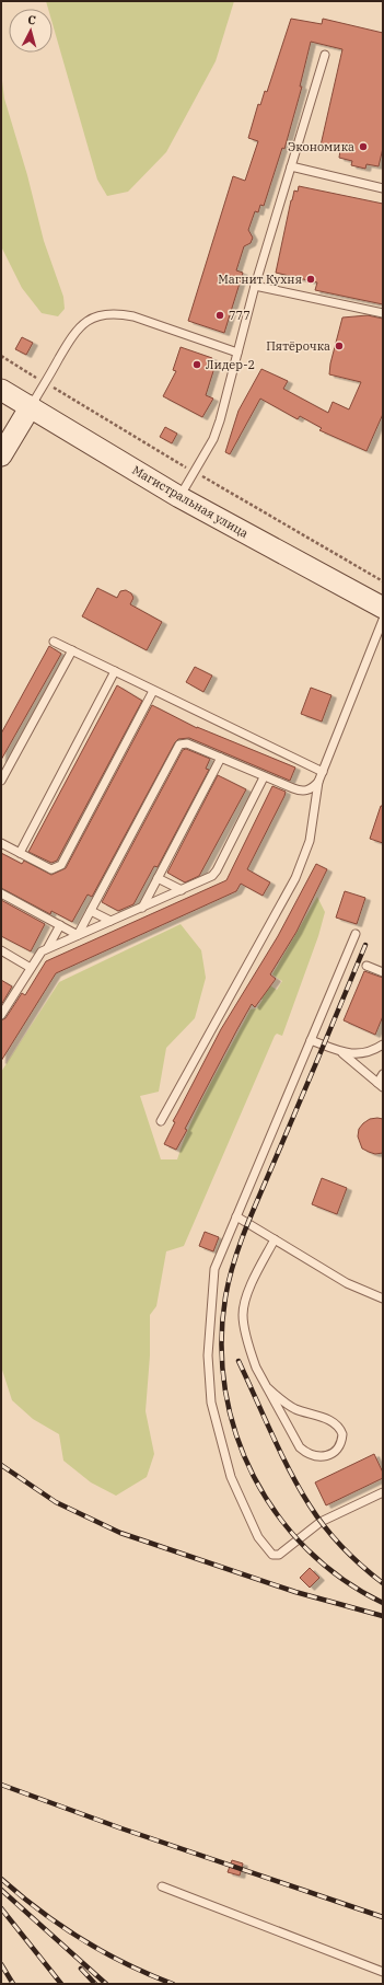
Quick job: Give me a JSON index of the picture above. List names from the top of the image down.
{
  "streets": {
    "main road": ["Магистральная улица"]
  },
  "places": [
    "Экономика",
    "Магнит Кухня",
    "777",
    "Пятёрочка",
    "Лидер-2"
  ],
  "north": "top"
}
